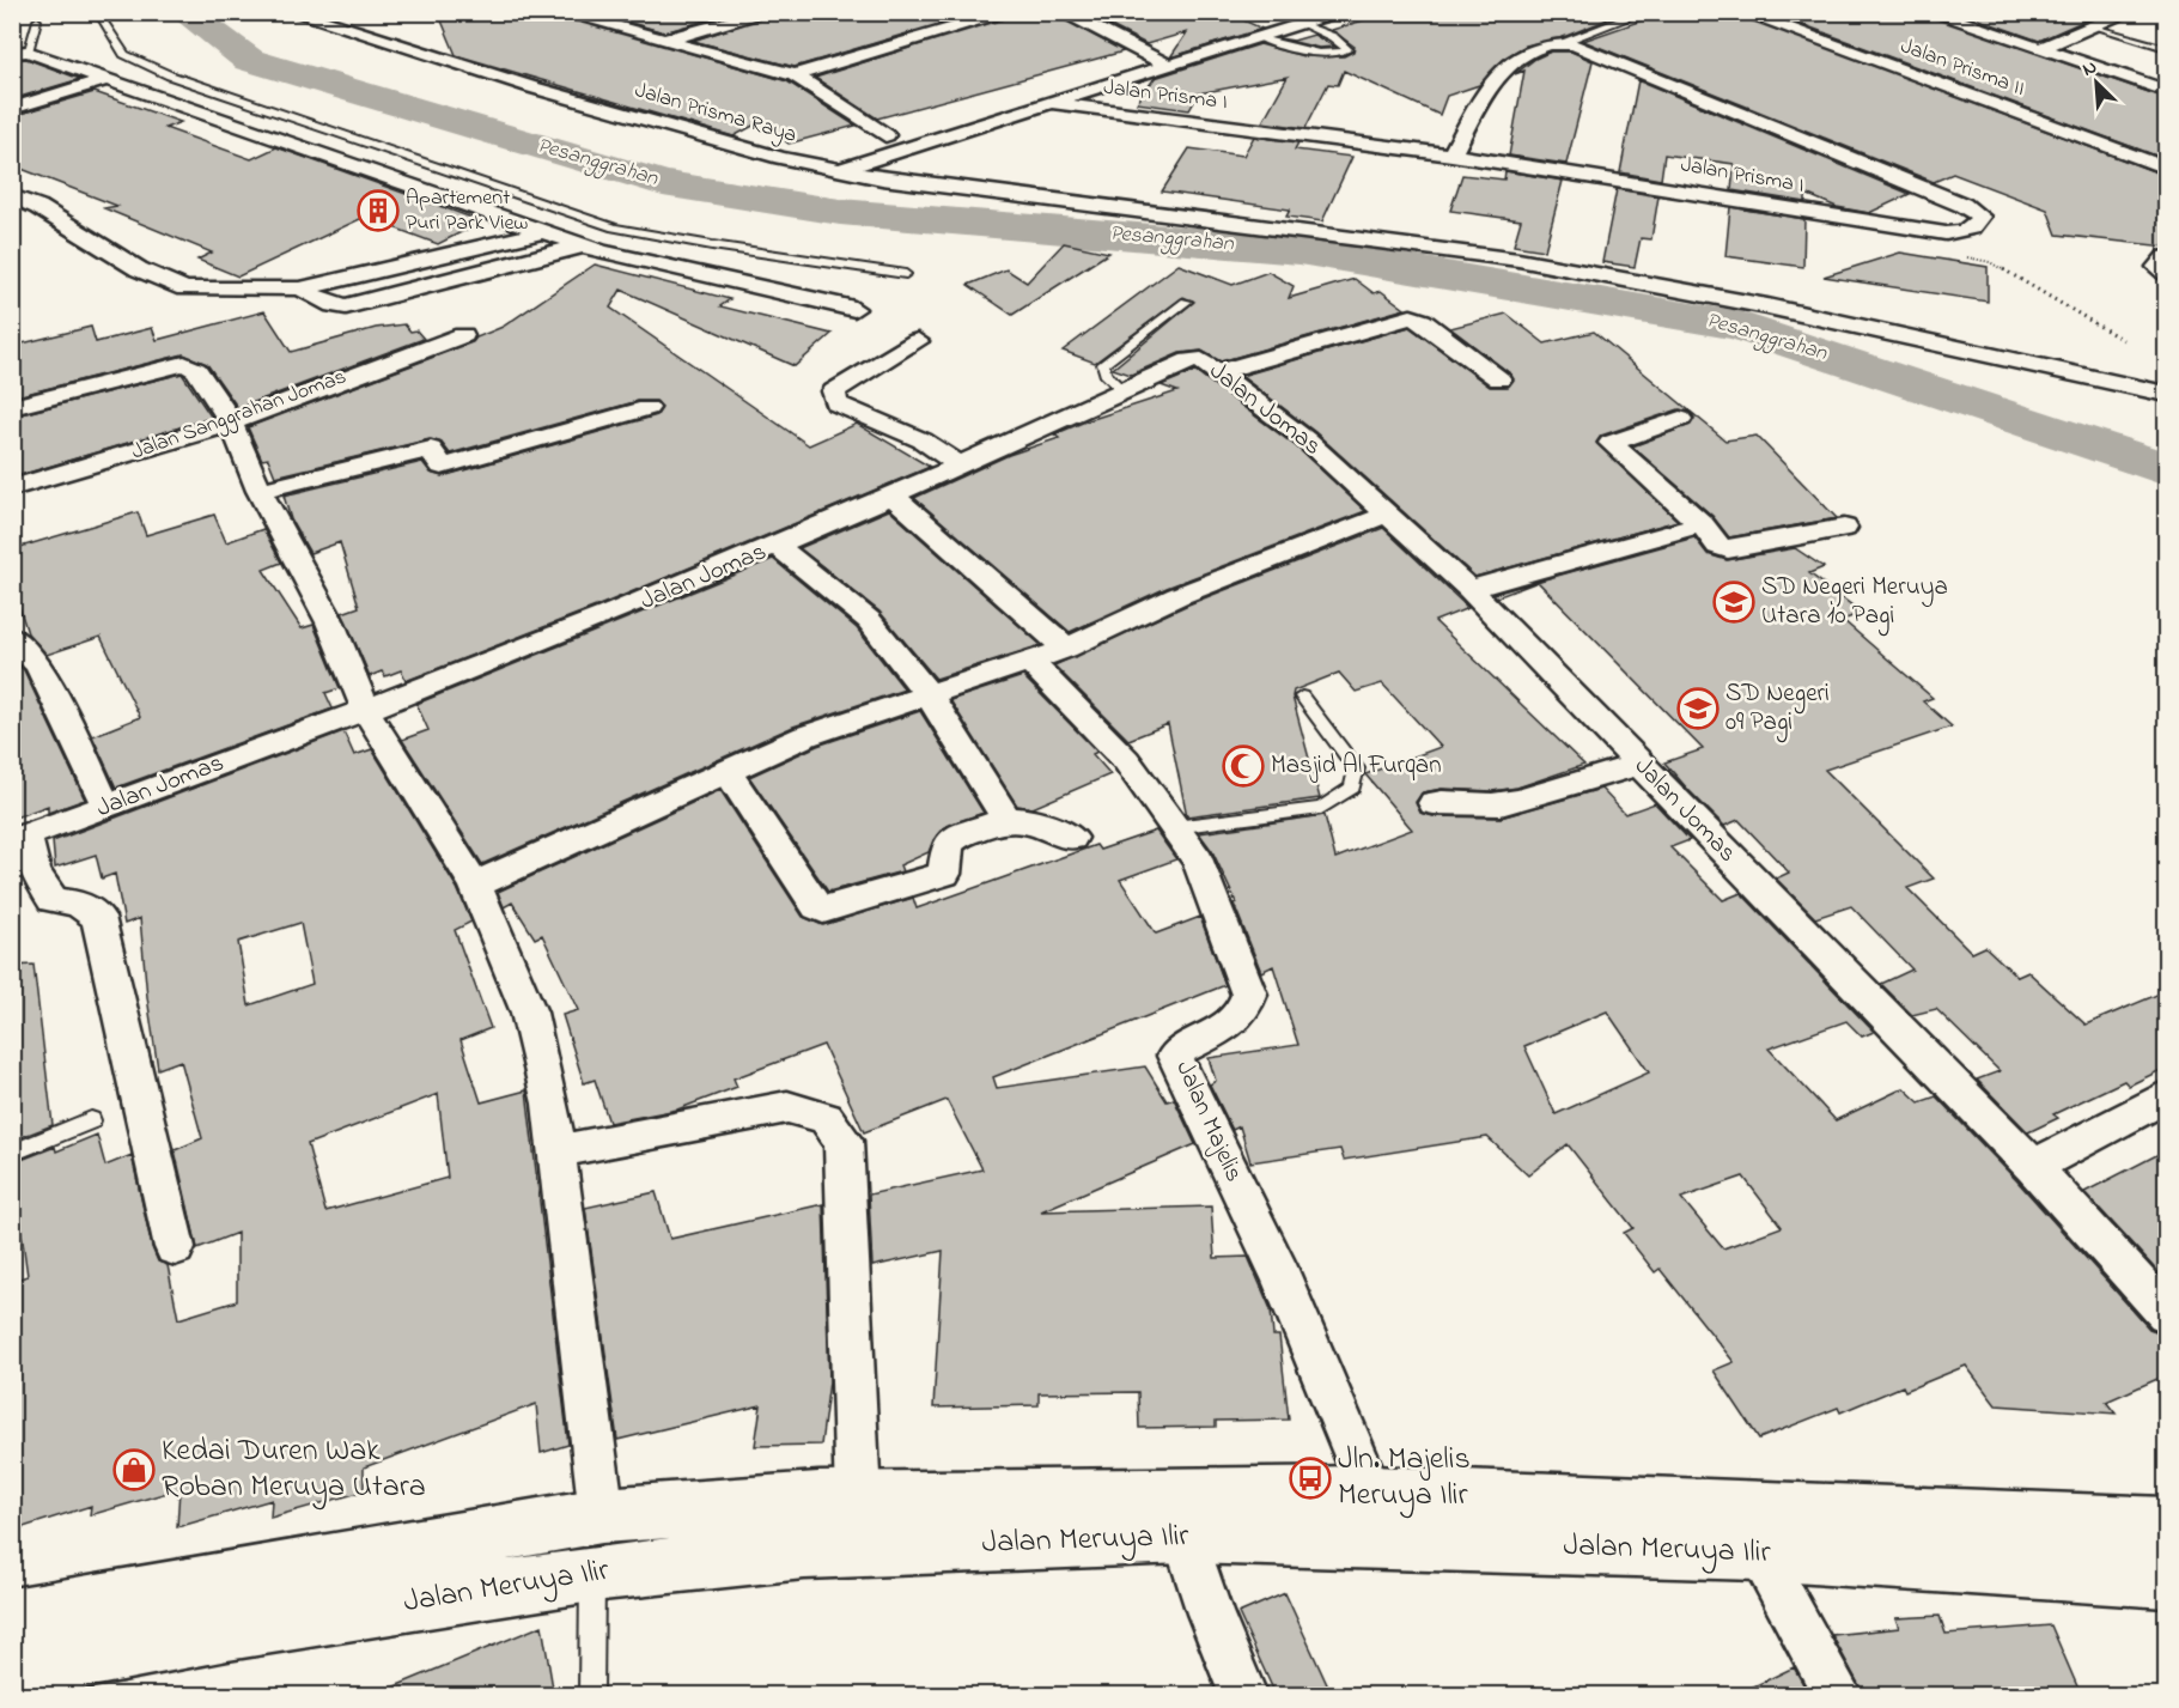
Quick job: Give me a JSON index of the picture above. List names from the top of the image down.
{
  "streets": {
    "main road": ["Jalan Meruya Ilir"],
    "street": [
      "Jalan Prisma II",
      "Jalan Prisma I",
      "Jalan Prisma Raya",
      "Jalan Jomas",
      "Jalan Sanggrahan Jomas",
      "Jalan Majelis"
    ]
  },
  "crossings": [
    ["Jalan Majelis", "Jalan Meruya Ilir"]
  ],
  "water": ["Pesanggrahan"],
  "places": {
    "building": ["Apartement Puri Park View"],
    "school or university": ["SD Negeri Meruya Utara 10 Pagi", "SD Negeri 09 Pagi"],
    "mosque": ["Masjid Al Furqan"],
    "shop": ["Kedai Duren Wak Roban Meruya Utara"],
    "bus stop": ["Jln. Majelis Meruya Ilir"]
  },
  "north": "top left"
}
